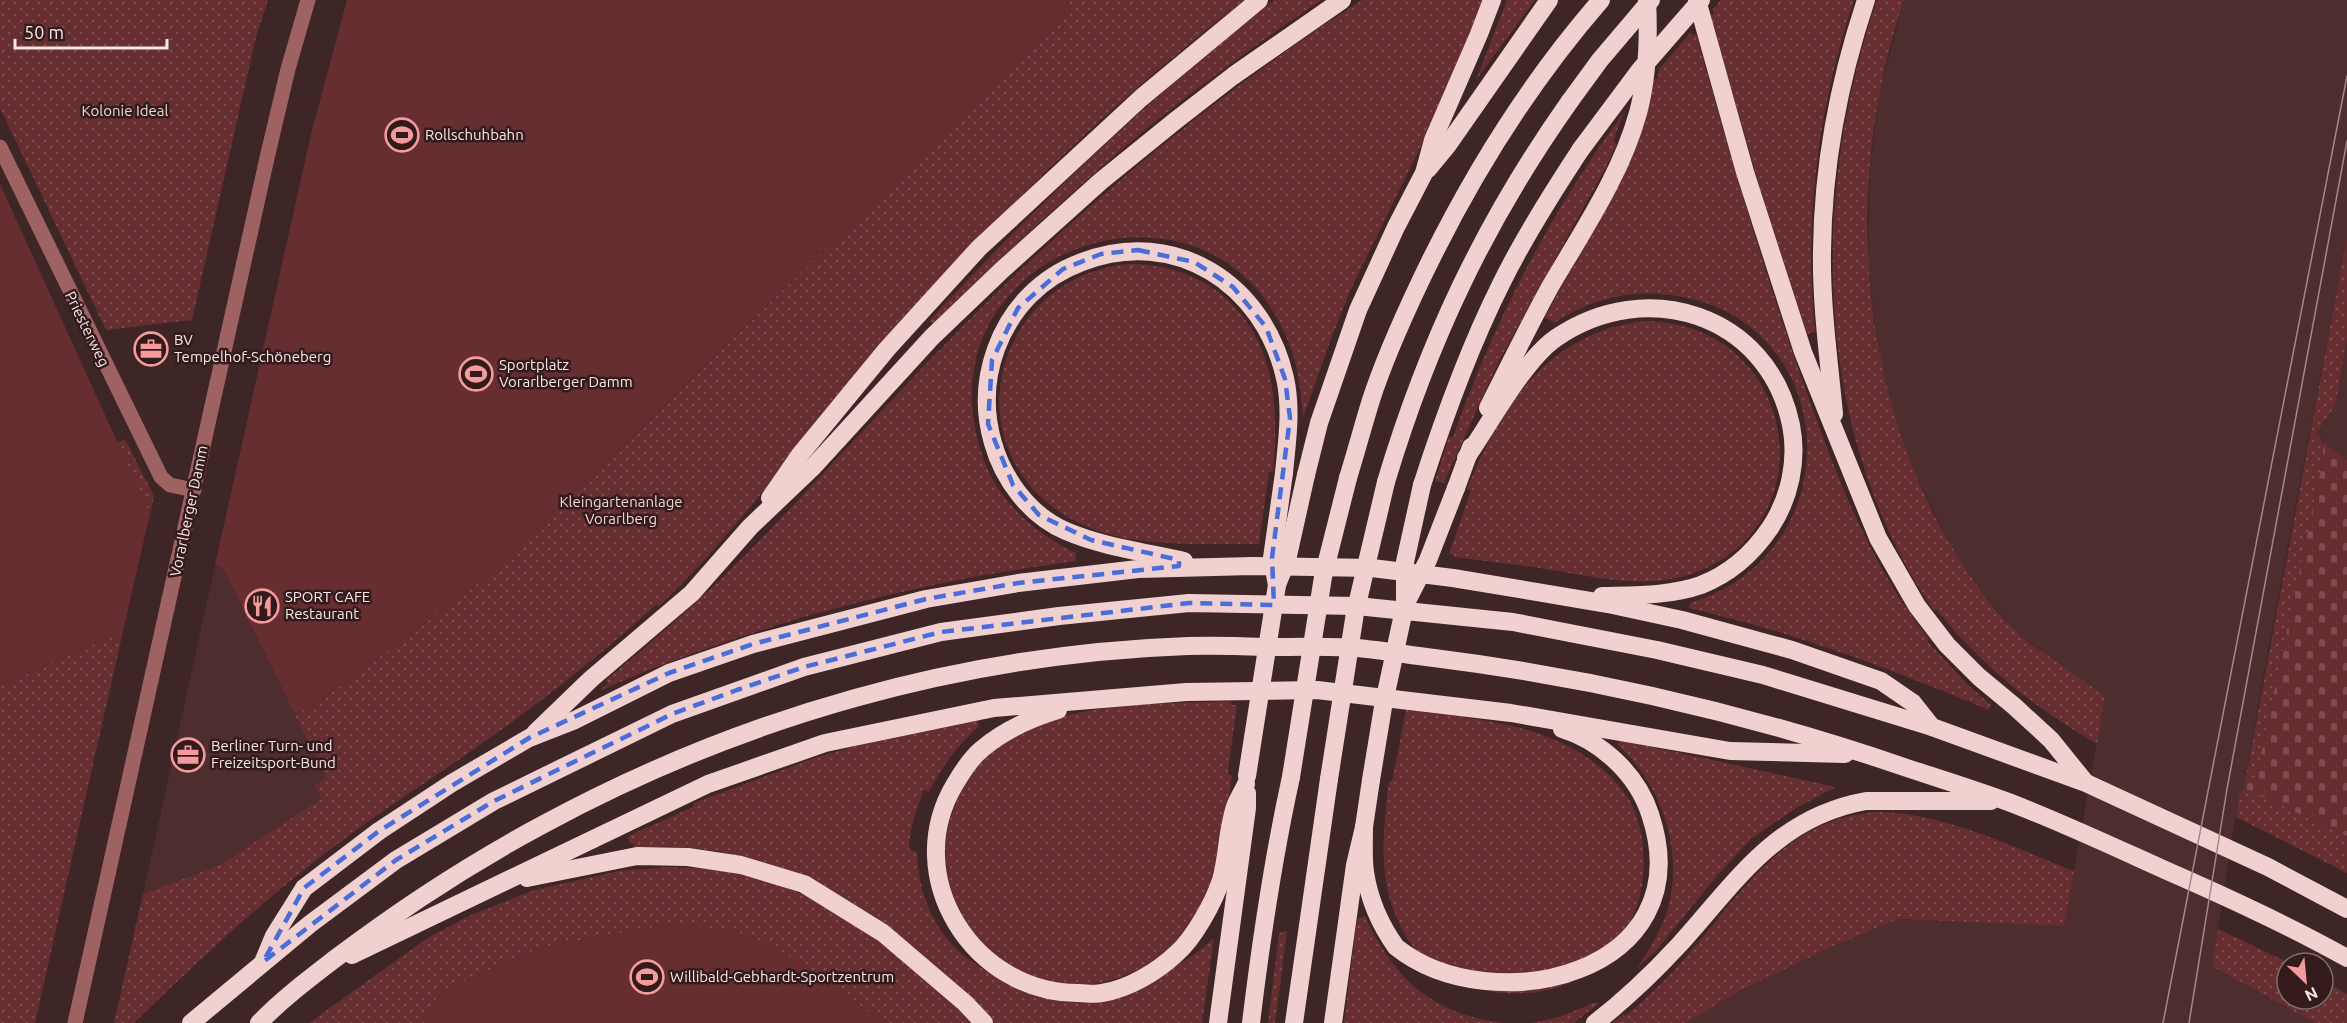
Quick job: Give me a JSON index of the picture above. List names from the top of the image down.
{
  "streets": {
    "street": ["Priesterweg", "Vorarlberger Damm"]
  },
  "crossings": [
    ["Priesterweg", "Vorarlberger Damm"]
  ],
  "parks": ["Kolonie Ideal", "Kleingartenanlage Vorarlberg"],
  "places": {
    "sports": ["Rollschuhbahn", "Sportplatz Vorarlberger Damm", "Willibald-Gebhardt-Sportzentrum"],
    "office": ["BV Tempelhof-Schöneberg", "Berliner Turn- und Freizeitsport-Bund"],
    "restaurant": ["SPORT CAFE Restaurant"]
  },
  "scale_bar": "50 m",
  "north": "bottom right"
}
